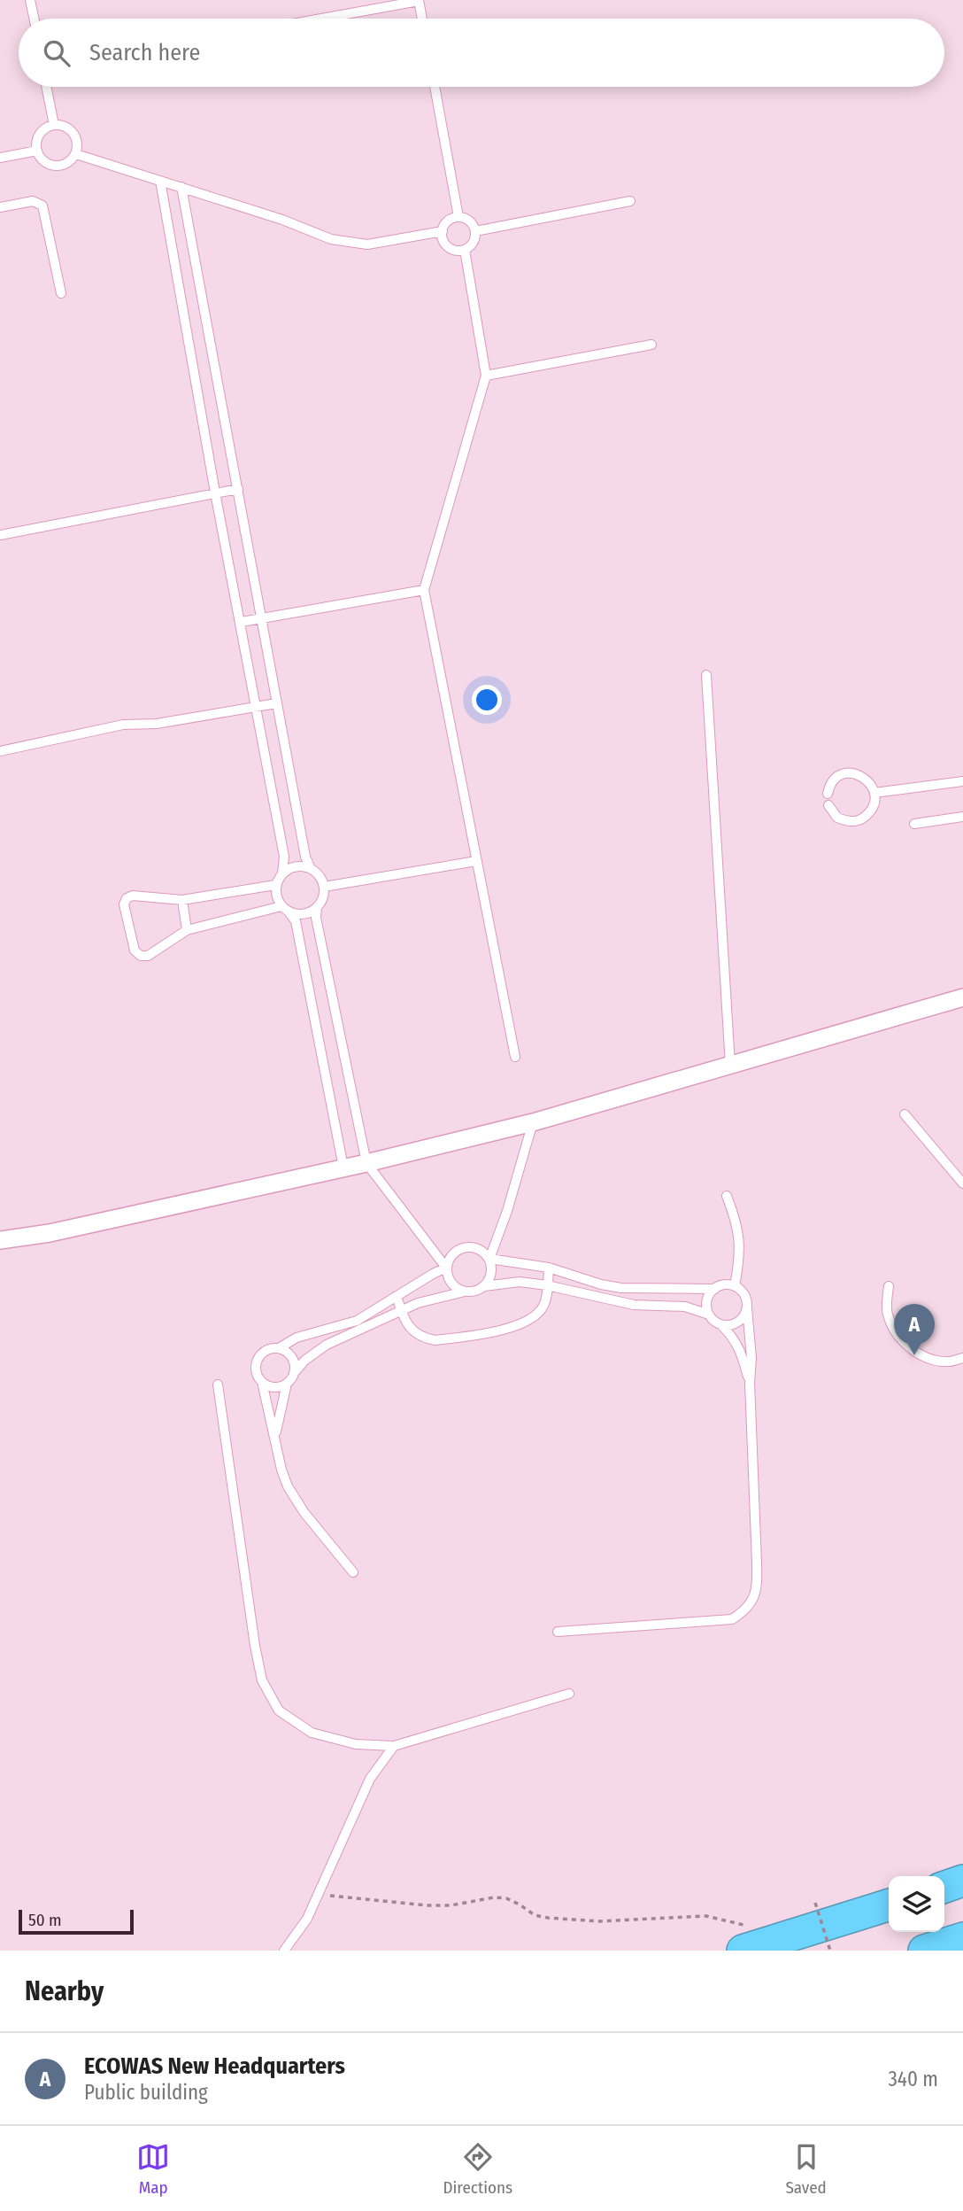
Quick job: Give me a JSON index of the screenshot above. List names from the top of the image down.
{
  "scale_bar": "50 m",
  "page": {
    "search": "Search here",
    "pins": "A",
    "scale": "50 m",
    "heading": "Nearby",
    "list": [
      {
        "mark": "A",
        "name": "ECOWAS New Headquarters",
        "note": "Public building",
        "value": "340 m"
      }
    ],
    "nav": ["Map", "Directions", "Saved"]
  }
}
